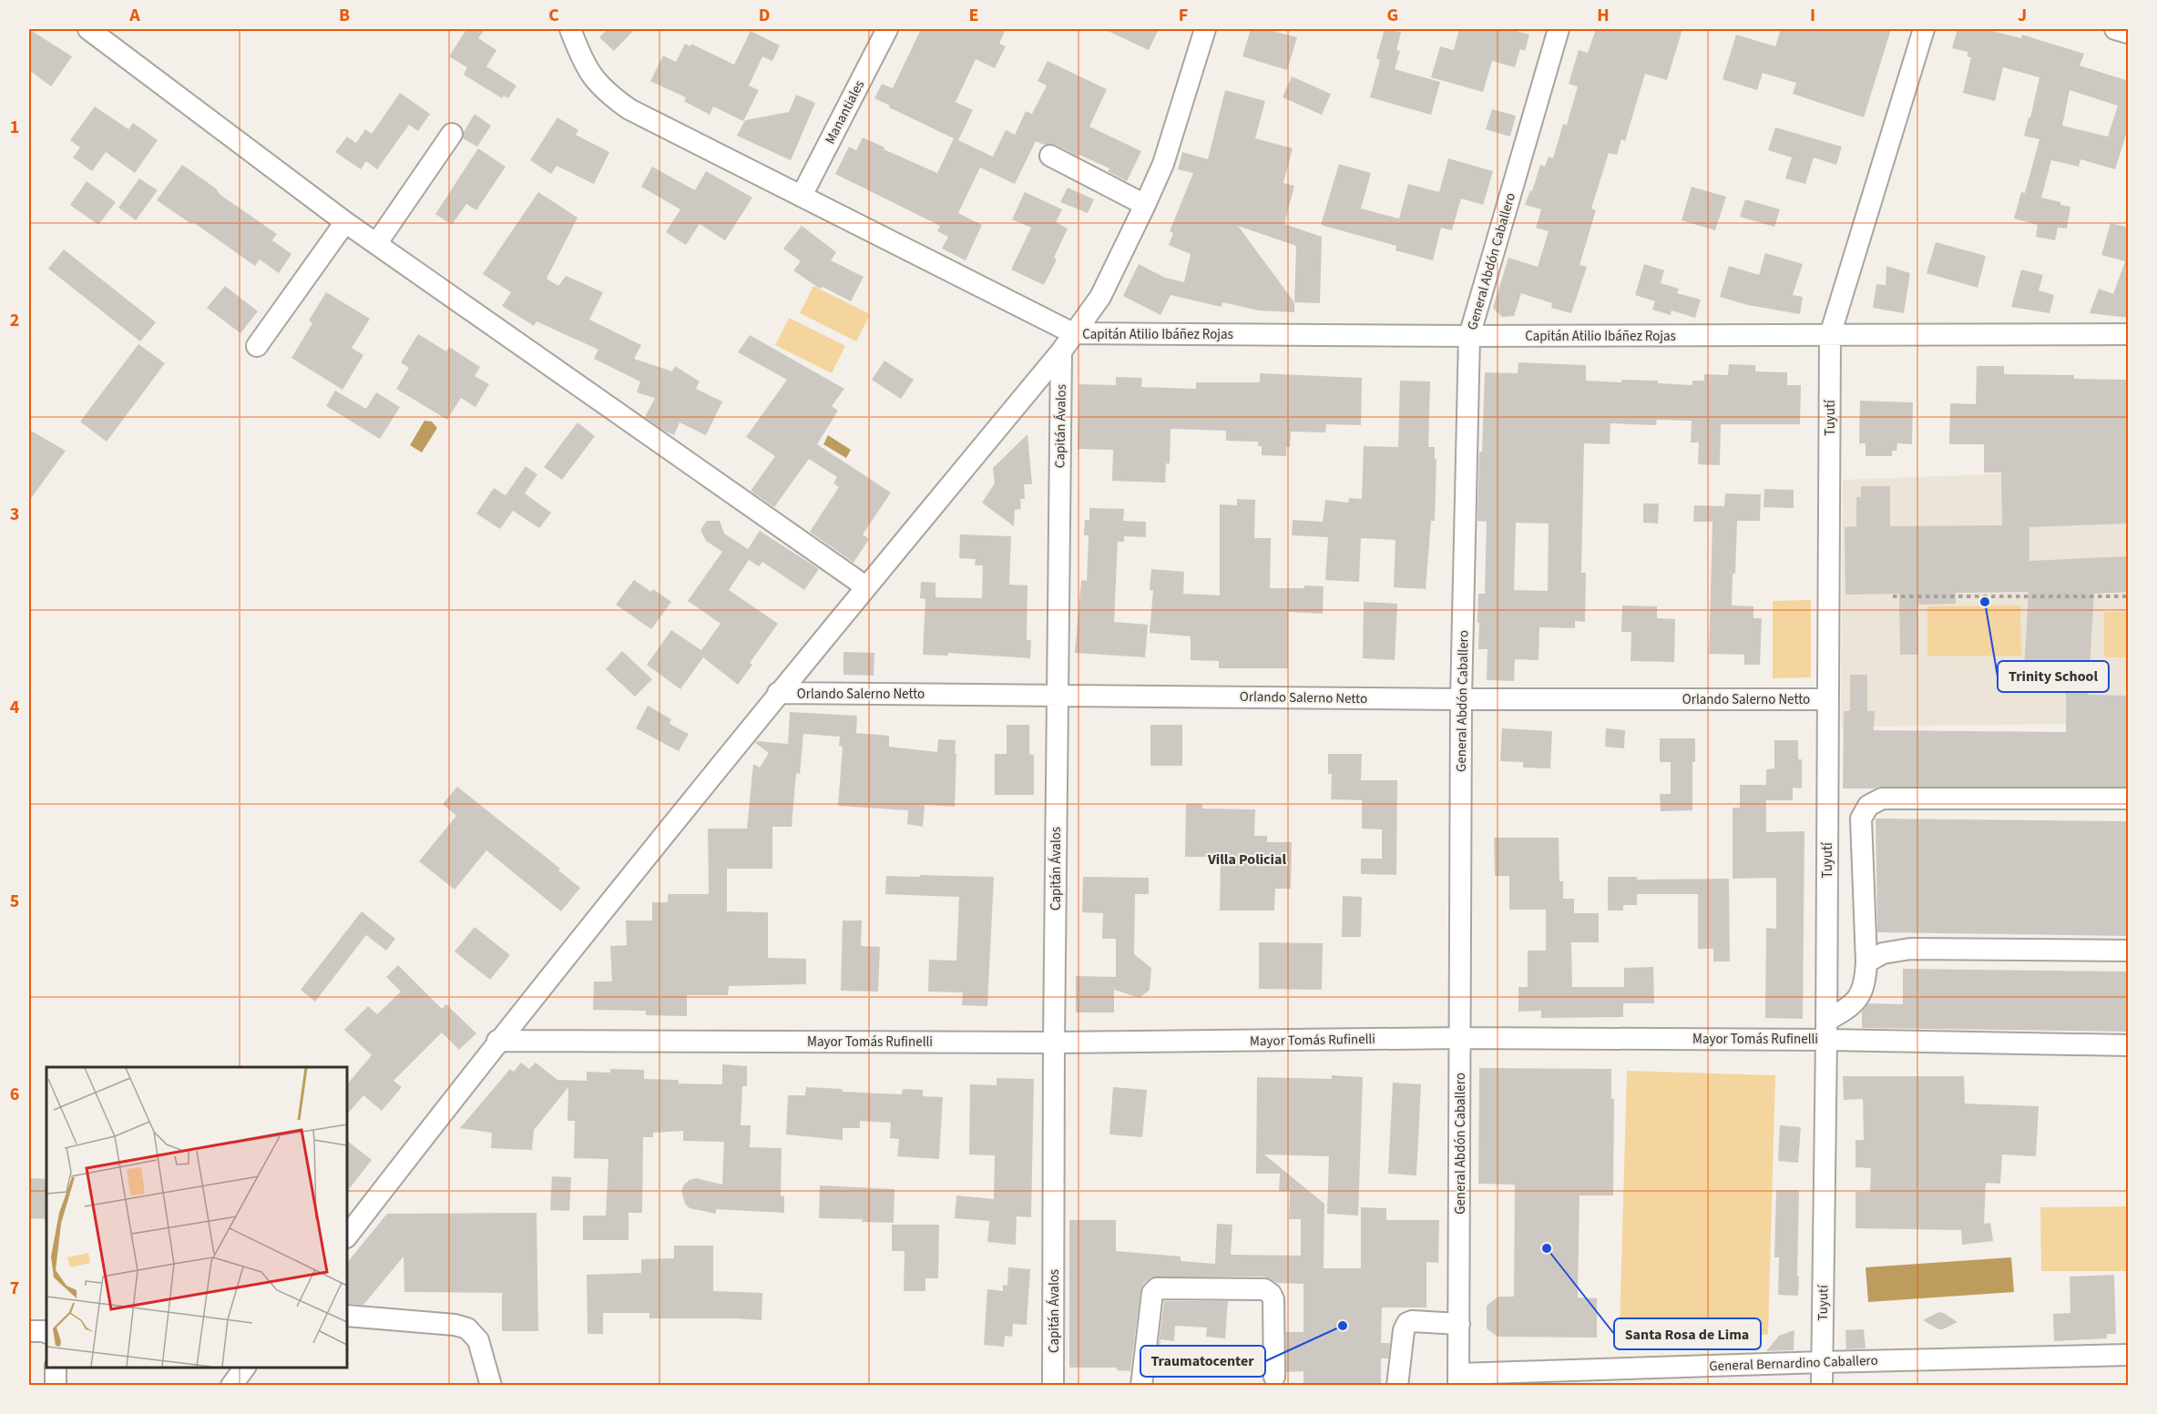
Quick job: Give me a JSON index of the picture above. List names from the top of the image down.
{
  "streets": {
    "street": [
      "Manantiales",
      "General Abdón Caballero",
      "Capitán Atilio Ibáñez Rojas",
      "Tuyutí",
      "Capitán Ávalos",
      "Orlando Salerno Netto",
      "Mayor Tomás Rufinelli",
      "General Bernardino Caballero"
    ]
  },
  "crossings": [
    ["General Abdón Caballero", "Capitán Atilio Ibáñez Rojas"],
    ["General Abdón Caballero", "Orlando Salerno Netto"],
    ["General Abdón Caballero", "Mayor Tomás Rufinelli"],
    ["General Abdón Caballero", "General Bernardino Caballero"],
    ["Capitán Atilio Ibáñez Rojas", "Tuyutí"],
    ["Tuyutí", "Orlando Salerno Netto"],
    ["Tuyutí", "Mayor Tomás Rufinelli"],
    ["Tuyutí", "General Bernardino Caballero"],
    ["Capitán Ávalos", "Orlando Salerno Netto"],
    ["Capitán Ávalos", "Mayor Tomás Rufinelli"]
  ],
  "districts": ["Villa Policial"],
  "places": ["Trinity School", "Santa Rosa de Lima", "Traumatocenter"],
  "grid": {
    "columns": [
      "A",
      "B",
      "C",
      "D",
      "E",
      "F",
      "G",
      "H",
      "I",
      "J"
    ],
    "rows": [
      "1",
      "2",
      "3",
      "4",
      "5",
      "6",
      "7"
    ]
  }
}
